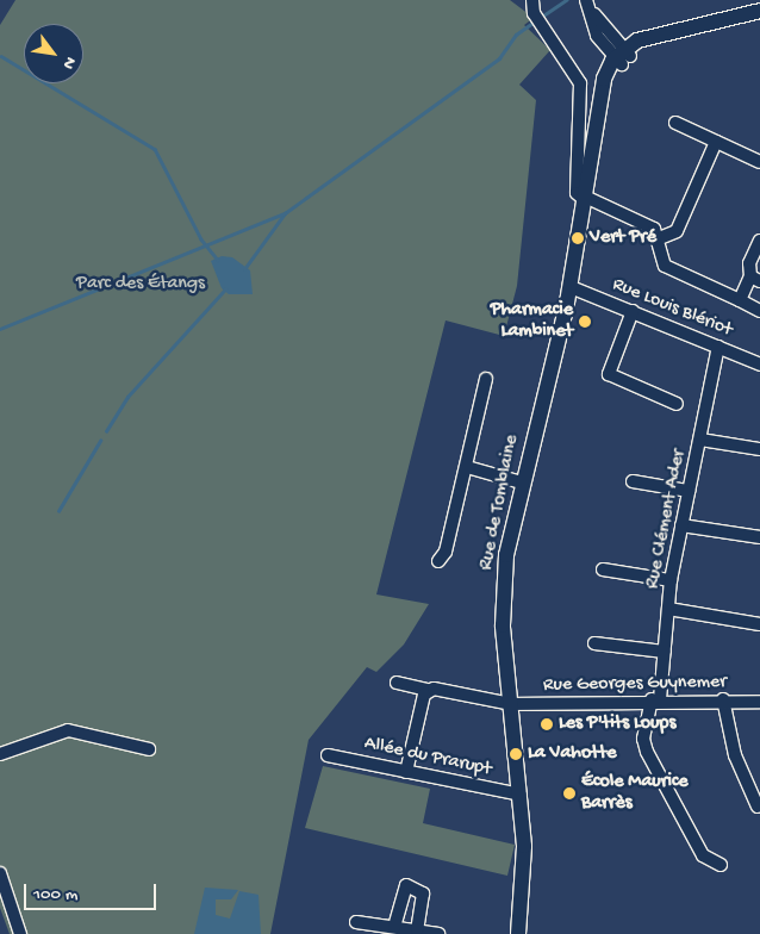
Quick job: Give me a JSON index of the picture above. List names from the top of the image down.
{
  "streets": {
    "main road": ["Rue de Tomblaine"],
    "street": [
      "Rue Louis Blériot",
      "Rue Clément Ader",
      "Rue Georges Guynemer",
      "Allée du Prarupt"
    ]
  },
  "crossings": [
    ["Rue Louis Blériot", "Rue de Tomblaine"],
    ["Rue Louis Blériot", "Rue Clément Ader"],
    ["Rue de Tomblaine", "Rue Georges Guynemer"],
    ["Rue de Tomblaine", "Allée du Prarupt"],
    ["Rue Clément Ader", "Rue Georges Guynemer"]
  ],
  "parks": ["Parc des Étangs"],
  "places": [
    "Vert Pré",
    "Pharmacie Lambinet",
    "Les P'tits Loups",
    "La Vahotte",
    "École Maurice Barrès"
  ],
  "scale_bar": "100 m",
  "north": "bottom right"
}
